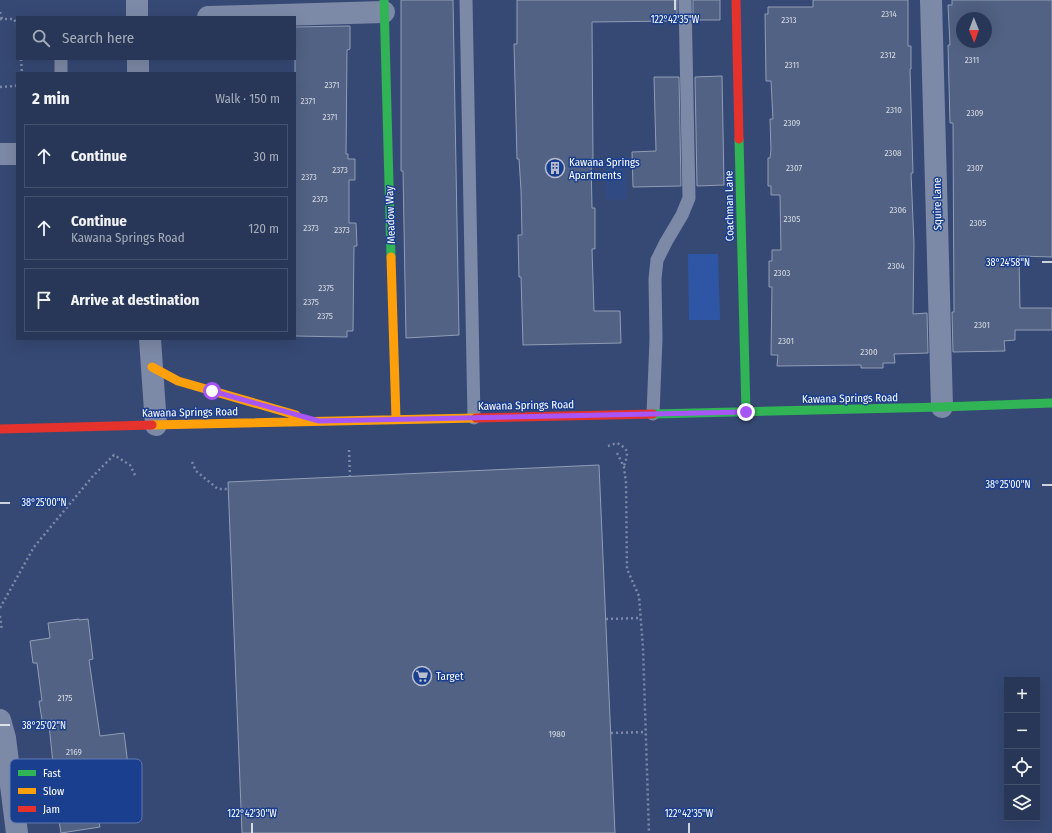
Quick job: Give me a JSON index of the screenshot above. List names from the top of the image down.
{
  "streets": {
    "street": [
      "Squire Lane",
      "Coachman Lane",
      "Meadow Way",
      "Kawana Springs Road"
    ]
  },
  "crossings": [
    ["Squire Lane", "Kawana Springs Road"],
    ["Coachman Lane", "Kawana Springs Road"],
    ["Meadow Way", "Kawana Springs Road"]
  ],
  "places": {
    "building": ["Kawana Springs Apartments"],
    "supermarket": ["Target"]
  },
  "house_numbers": [
    "2314",
    "2313",
    "2312",
    "2311",
    "2311",
    "2371",
    "2371",
    "2310",
    "2309",
    "2371",
    "2309",
    "2308",
    "2307",
    "2307",
    "2373",
    "2373",
    "2373",
    "2306",
    "2305",
    "2305",
    "2373",
    "2373",
    "2304",
    "2303",
    "2375",
    "2375",
    "2375",
    "2301",
    "2301",
    "2300",
    "2175",
    "1980",
    "2169"
  ],
  "legend": ["Fast", "Slow", "Jam"],
  "north": "bottom",
  "page": {
    "search": "Search here",
    "heading": ["2 min", "Walk · 150 m"],
    "list": [
      ["Continue", "30 m"],
      ["Continue", "Kawana Springs Road", "120 m"],
      "Arrive at destination"
    ],
    "map_buttons": ["+", "−"]
  },
  "coordinates": [
    "122°42'35\"W",
    "38°24'58\"N",
    "38°25'00\"N",
    "38°25'02\"N",
    "122°42'30\"W"
  ]
}
